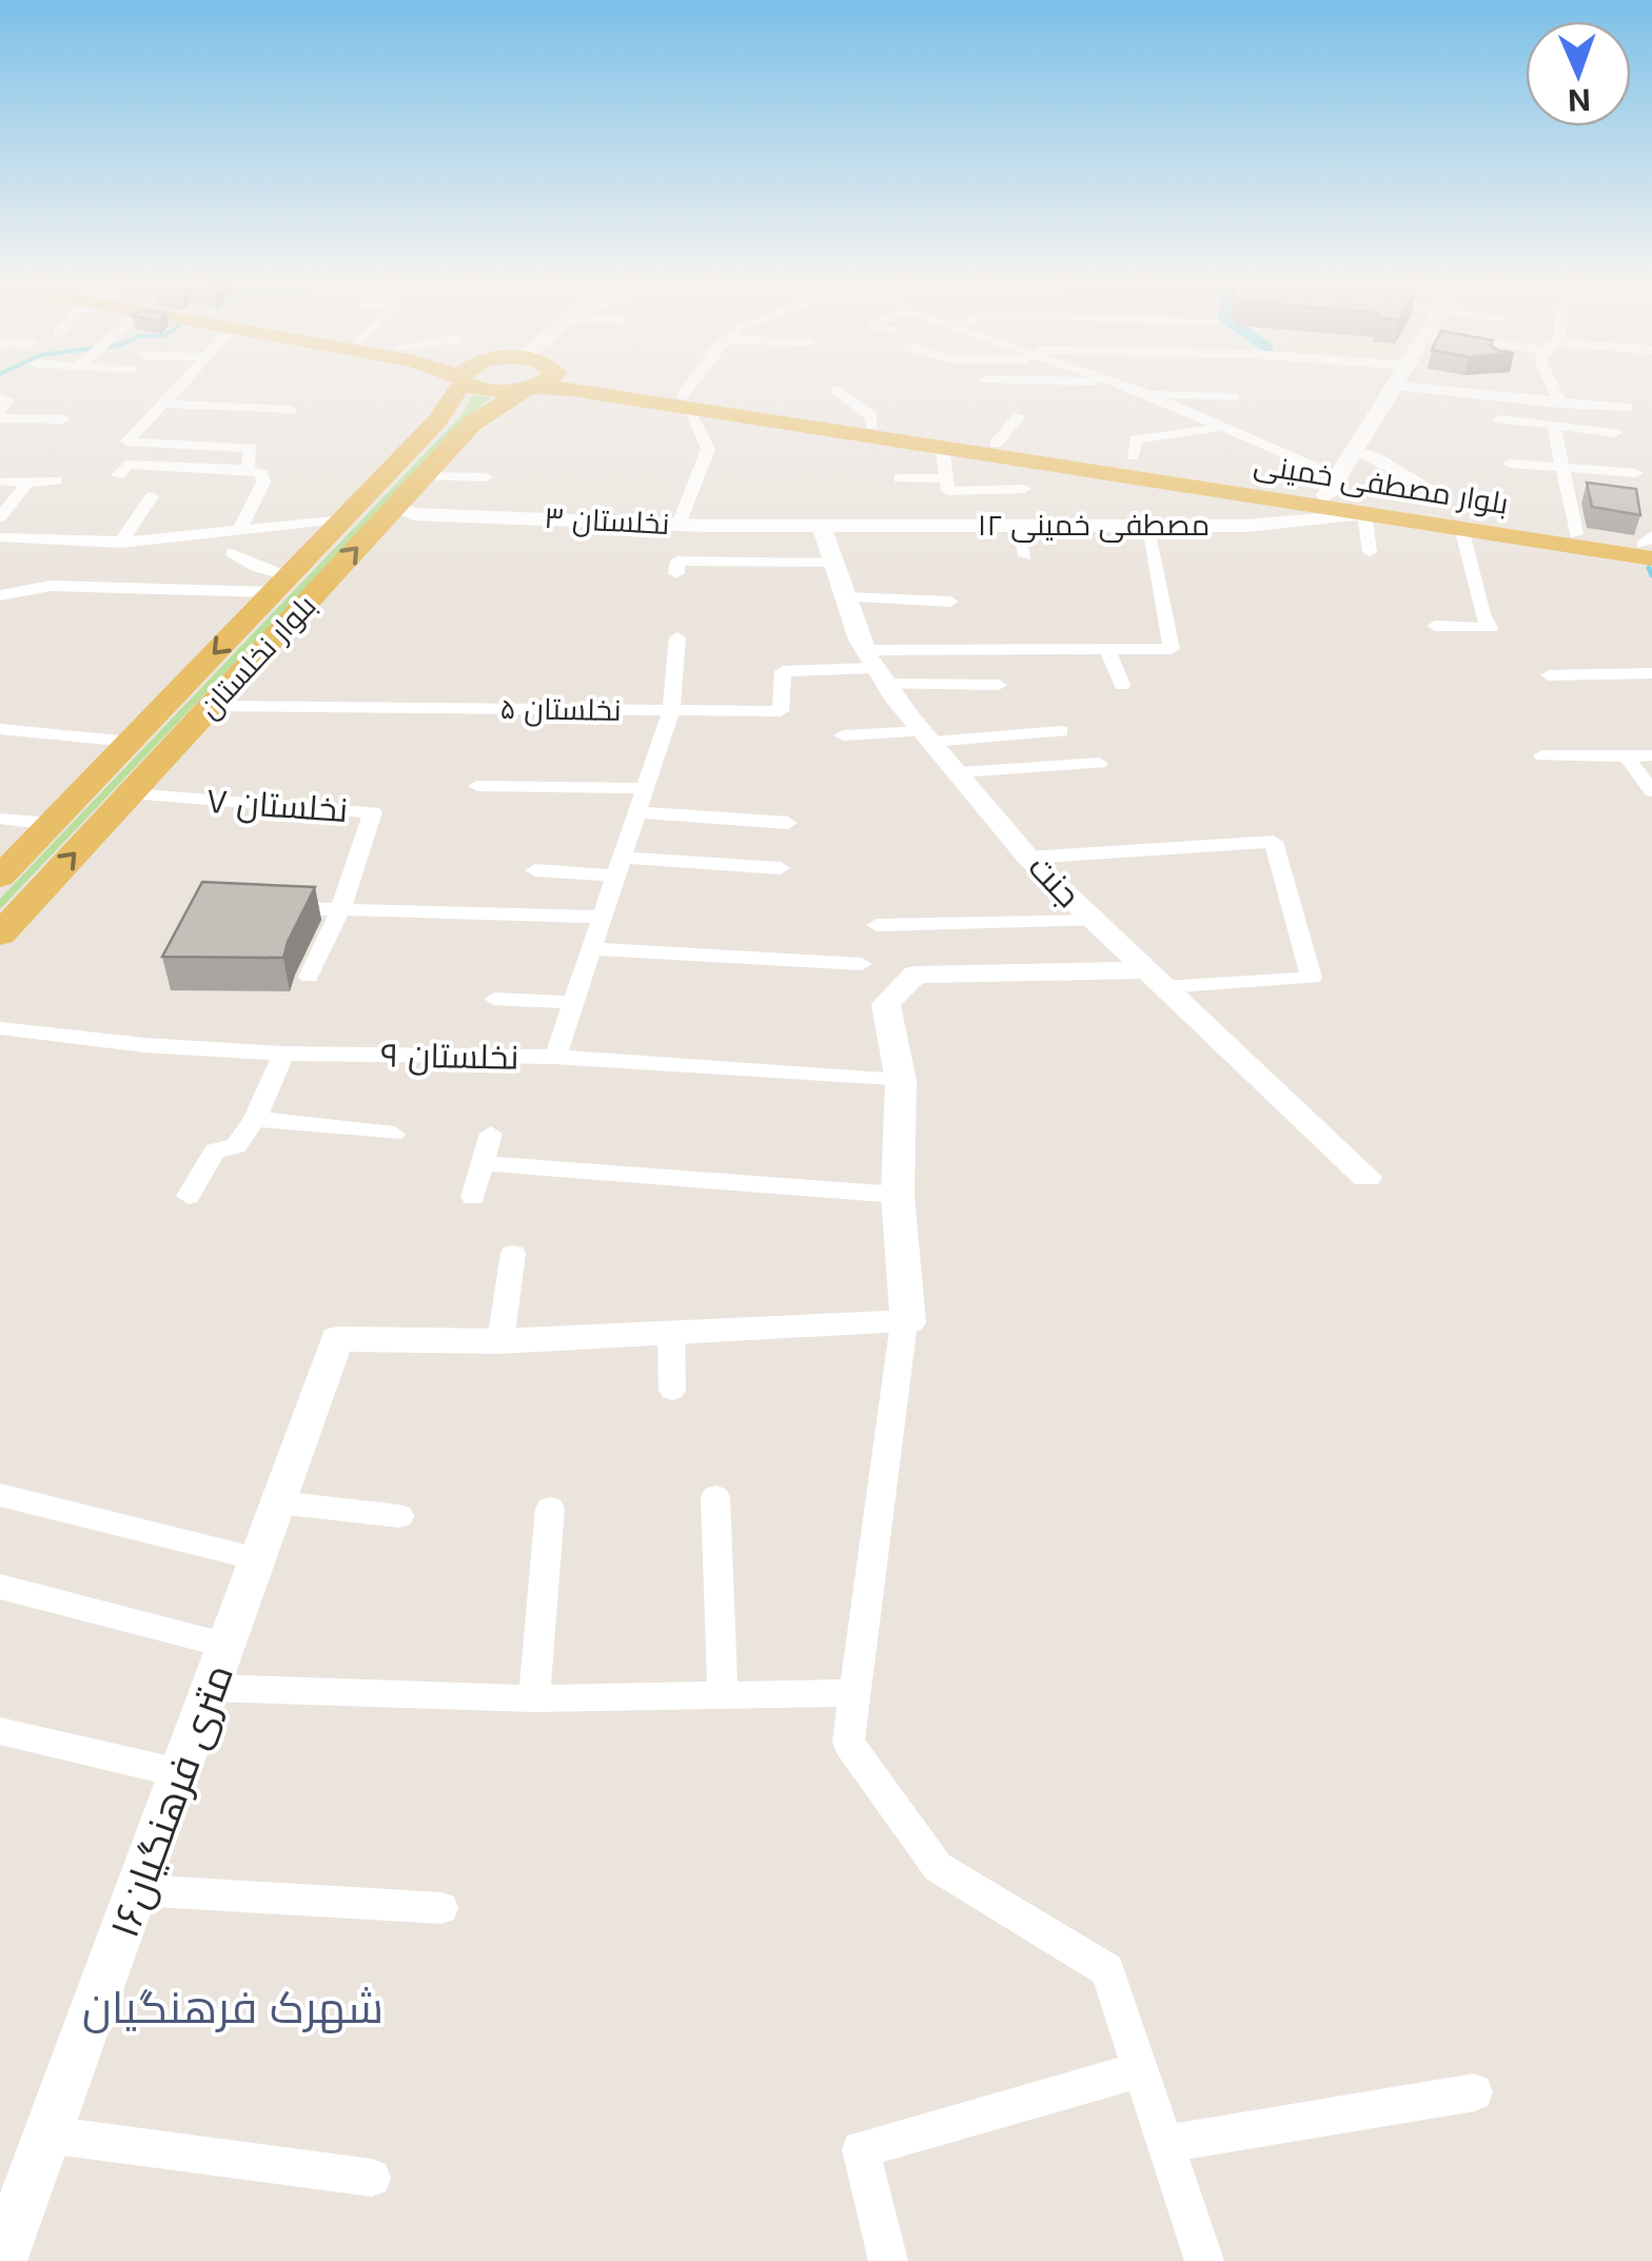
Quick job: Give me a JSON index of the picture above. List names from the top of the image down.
{
  "streets": {
    "main road": ["بلوار مصطفی خمینی", "بلوار نخلستان"],
    "street": [
      "نخلستان ۳",
      "مصطفی خمینی ۱۲",
      "نخلستان ۵",
      "نخلستان ۷",
      "جنت",
      "نخلستان ۹",
      "۱۶متری فرهنگیان"
    ]
  },
  "crossings": [
    ["بلوار مصطفی خمینی", "مصطفی خمینی ۱۲"],
    ["نخلستان ۳", "مصطفی خمینی ۱۲"],
    ["نخلستان ۳", "بلوار نخلستان"],
    ["نخلستان ۳", "جنت"],
    ["مصطفی خمینی ۱۲", "جنت"],
    ["بلوار نخلستان", "نخلستان ۵"],
    ["بلوار نخلستان", "نخلستان ۷"],
    ["نخلستان ۵", "جنت"]
  ],
  "districts": ["شهرک فرهنگیان"],
  "north": "bottom"
}
